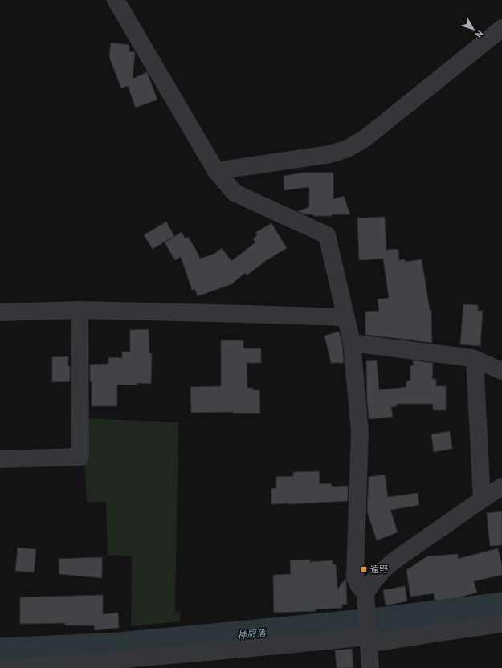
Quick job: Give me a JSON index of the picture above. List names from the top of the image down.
{
  "water": ["神扇落"],
  "places": {
    "transit": ["遠野"]
  },
  "north": "bottom right"
}
